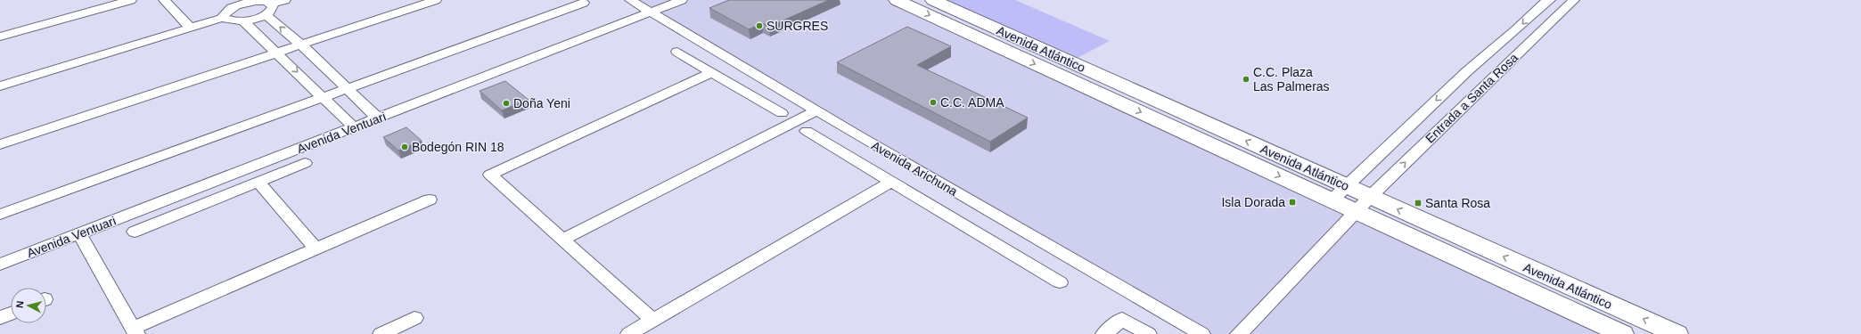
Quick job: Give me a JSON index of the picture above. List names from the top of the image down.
{
  "streets": {
    "main road": ["Avenida Atlántico"],
    "street": ["Entrada a Santa Rosa", "Avenida Ventuari", "Avenida Arichuna"]
  },
  "crossings": [
    ["Avenida Atlántico", "Entrada a Santa Rosa"],
    ["Avenida Ventuari", "Avenida Arichuna"]
  ],
  "places": {
    "other": [
      "SURGRES",
      "C.C. Plaza Las Palmeras",
      "C.C. ADMA",
      "Doña Yeni",
      "Bodegón RIN 18"
    ],
    "transit": ["Isla Dorada", "Santa Rosa"]
  },
  "north": "left"
}
